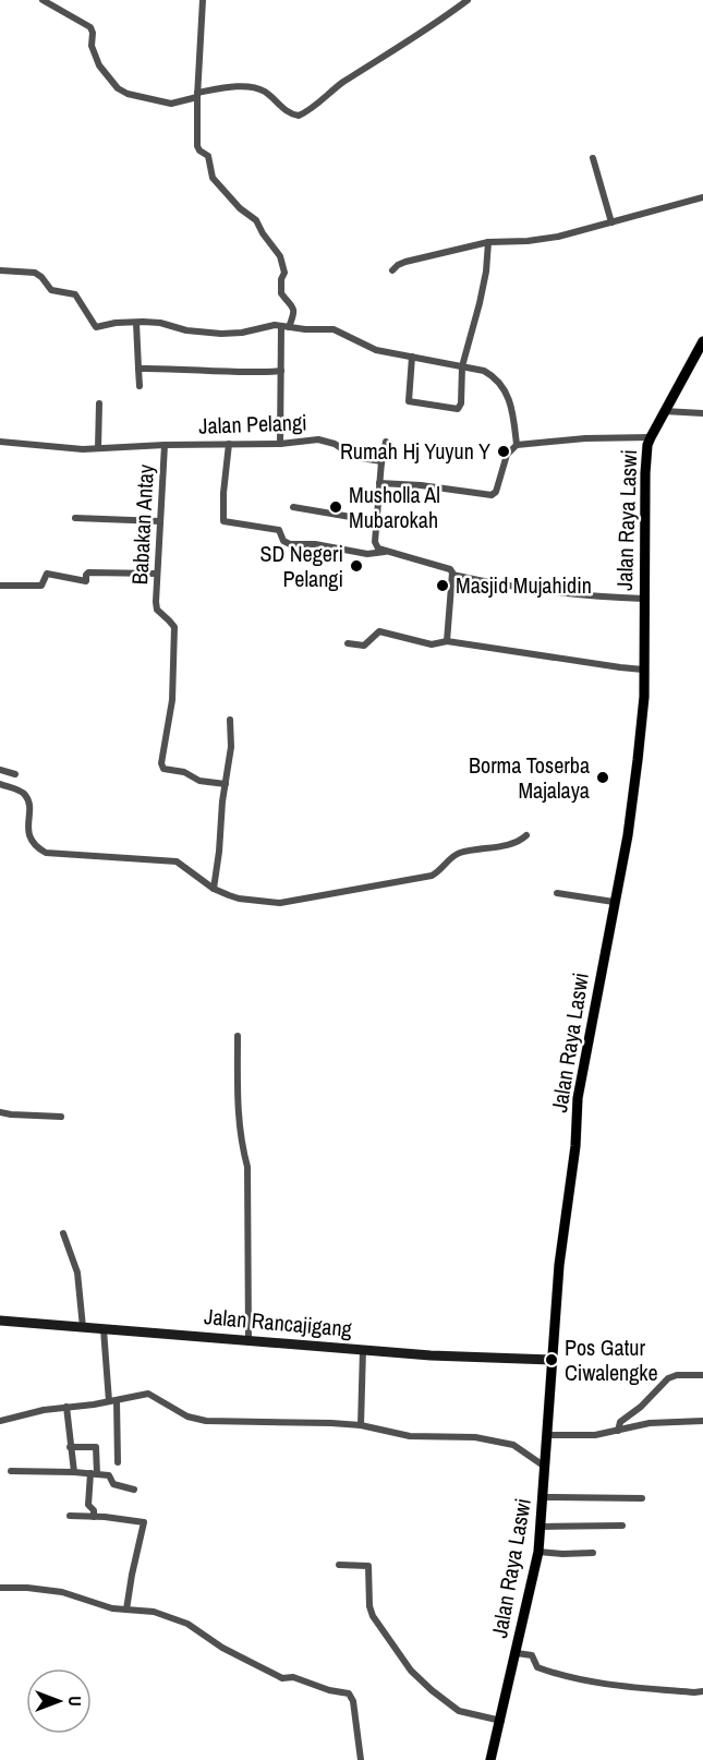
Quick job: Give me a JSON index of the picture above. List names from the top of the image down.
{
  "streets": {
    "main road": ["Jalan Raya Laswi", "Jalan Rancajigang"],
    "street": ["Jalan Pelangi", "Babakan Antay"]
  },
  "crossings": [
    ["Jalan Pelangi", "Babakan Antay"],
    ["Jalan Raya Laswi", "Jalan Rancajigang"]
  ],
  "places": [
    "Rumah Hj Yuyun Y",
    "Musholla Al Mubarokah",
    "SD Negeri Pelangi",
    "Masjid Mujahidin",
    "Borma Toserba Majalaya",
    "Pos Gatur Ciwalengke"
  ],
  "north": "right"
}
